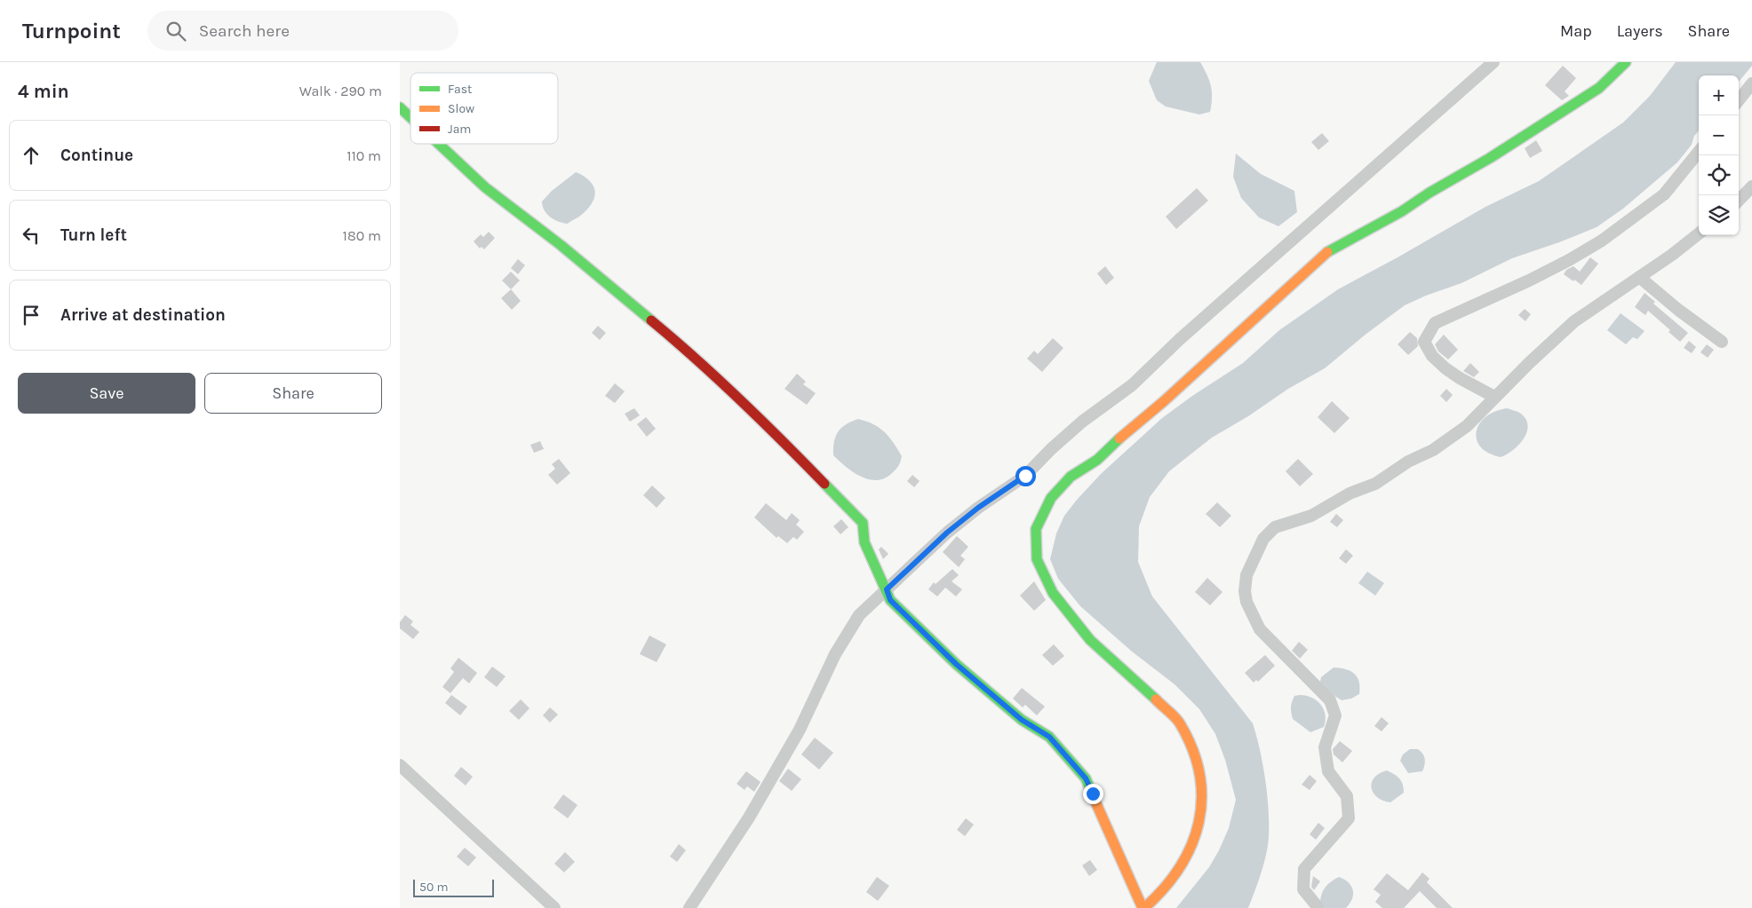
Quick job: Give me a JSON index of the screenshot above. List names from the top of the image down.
{
  "legend": ["Fast", "Slow", "Jam"],
  "scale_bar": "50 m",
  "page": {
    "header": "Turnpoint",
    "search": "Search here",
    "nav": ["Map", "Layers", "Share"],
    "heading": ["4 min", "Walk · 290 m"],
    "map_buttons": ["+", "−"],
    "list": [
      ["Continue", "110 m"],
      ["Turn left", "180 m"],
      "Arrive at destination"
    ],
    "buttons": ["Save", "Share"],
    "scale": "50 m"
  }
}
